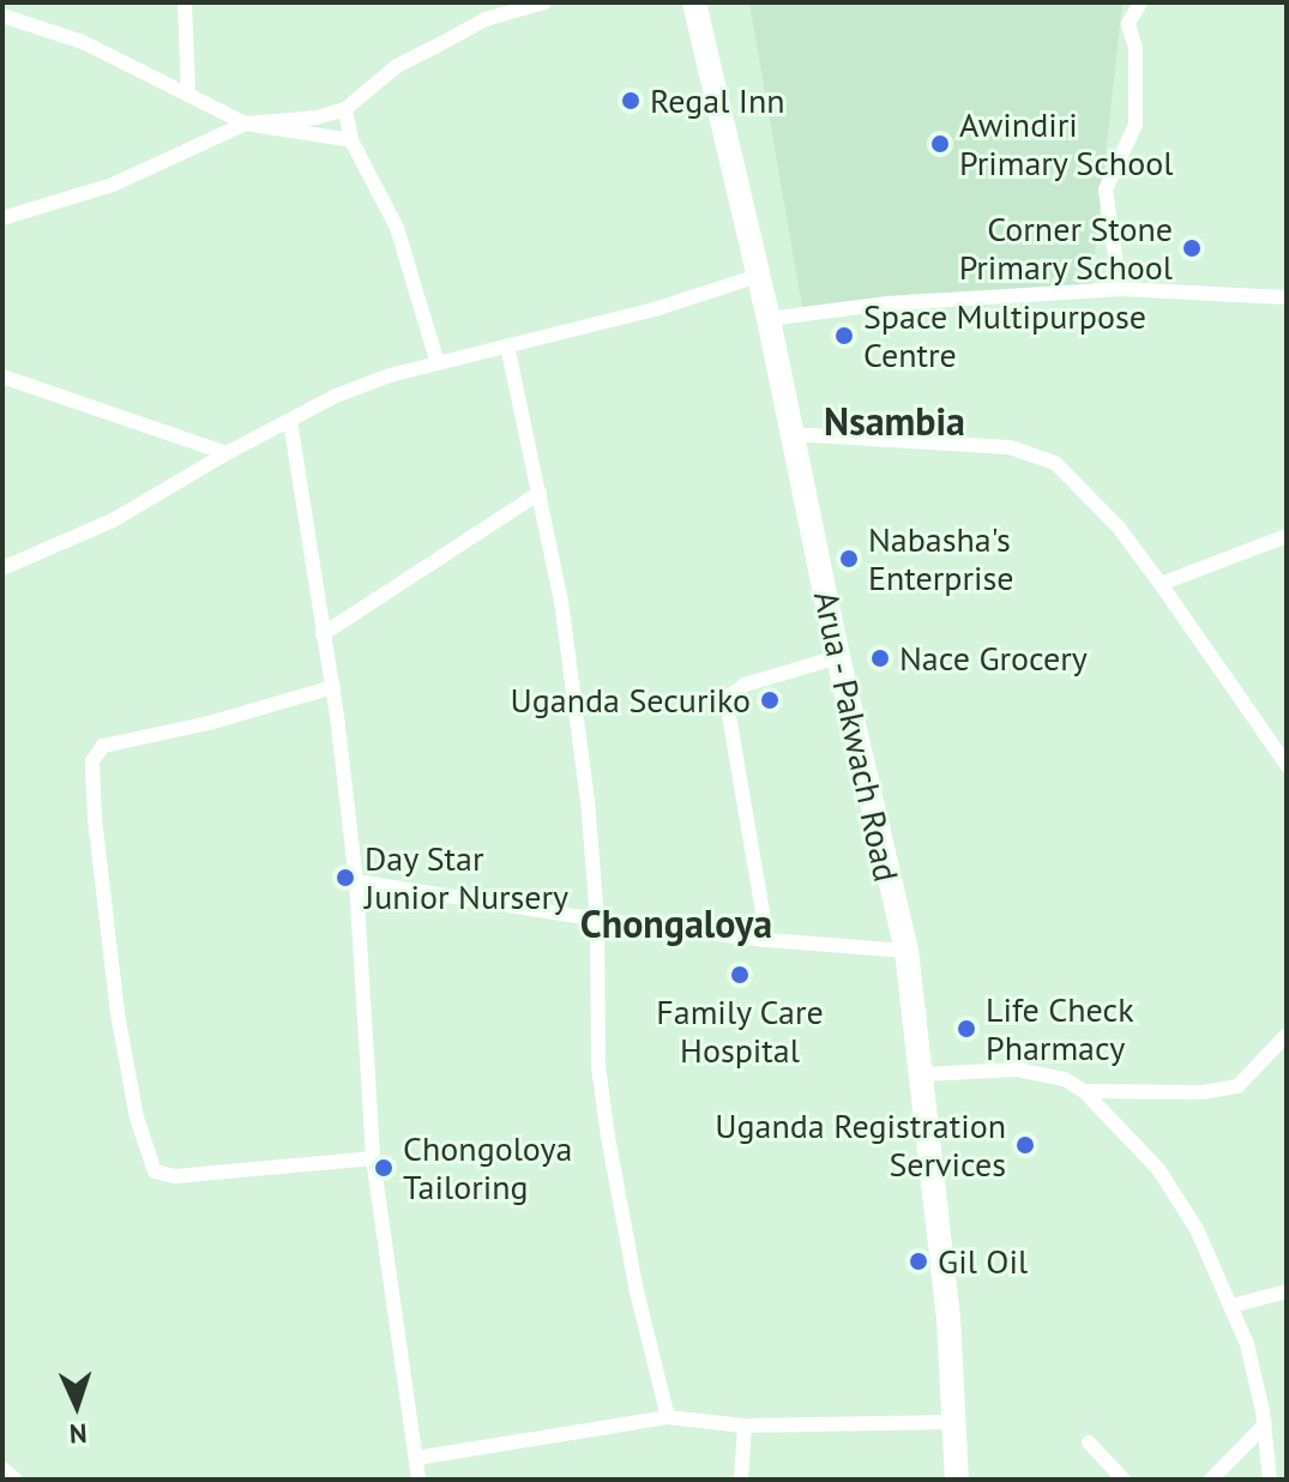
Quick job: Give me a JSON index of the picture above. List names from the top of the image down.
{
  "streets": {
    "main road": ["Arua - Pakwach Road"]
  },
  "districts": ["Nsambia", "Chongaloya"],
  "places": [
    "Regal Inn",
    "Awindiri Primary School",
    "Corner Stone Primary School",
    "Space Multipurpose Centre",
    "Nabasha's Enterprise",
    "Nace Grocery",
    "Uganda Securiko",
    "Day Star Junior Nursery",
    "Family Care Hospital",
    "Life Check Pharmacy",
    "Uganda Registration Services",
    "Chongoloya Tailoring",
    "Gil Oil"
  ],
  "north": "bottom"
}
